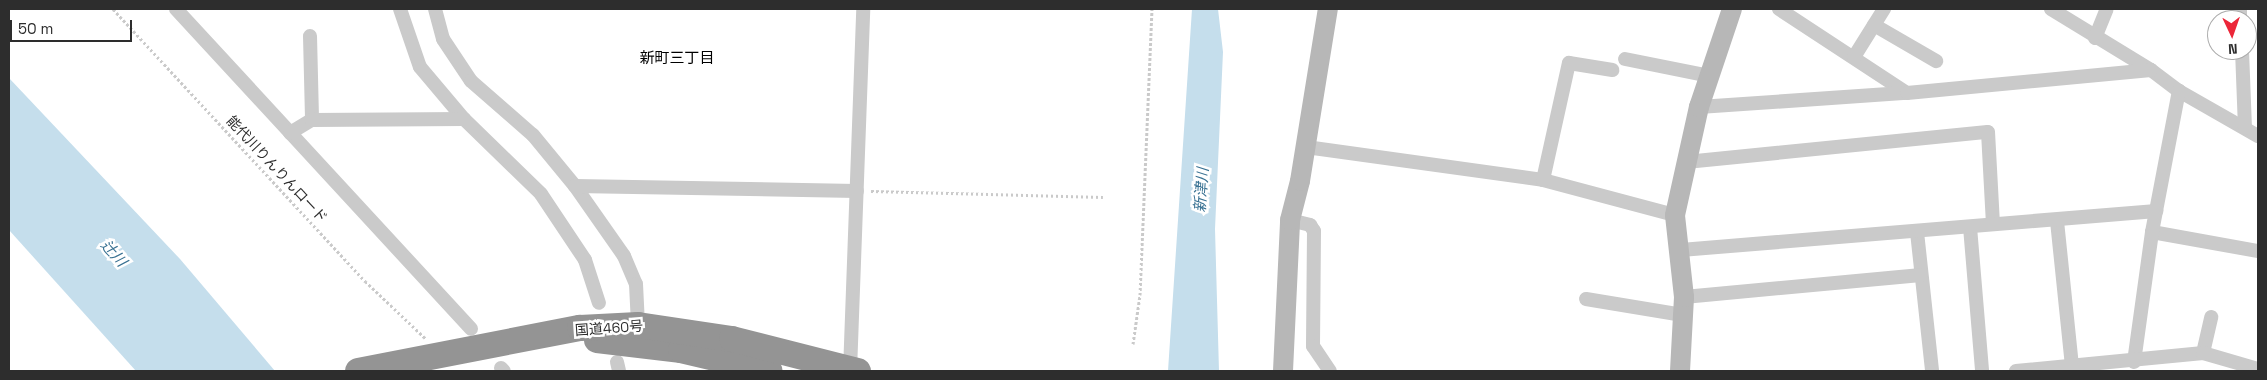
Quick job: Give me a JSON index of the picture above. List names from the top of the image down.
{
  "streets": {
    "highway": ["国道460号"],
    "path": ["能代川りんりんロード"]
  },
  "crossings": [
    ["能代川りんりんロード", "国道460号"]
  ],
  "districts": ["新町三丁目"],
  "water": ["新津川", "辻川"],
  "scale_bar": "50 m",
  "north": "bottom"
}
